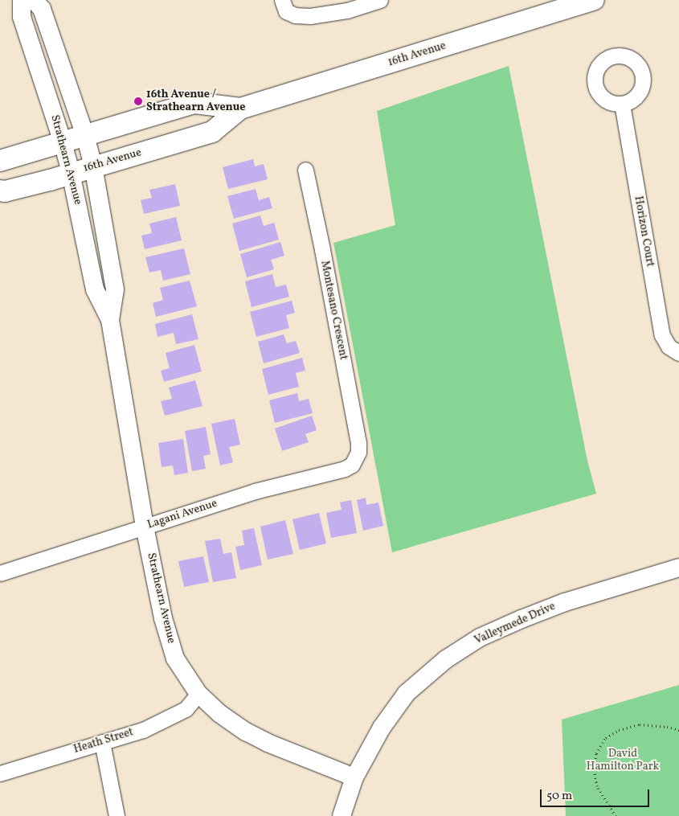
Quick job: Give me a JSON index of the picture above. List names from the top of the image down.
{
  "streets": {
    "main road": ["16th Avenue"],
    "street": [
      "Strathearn Avenue",
      "Horizon Court",
      "Montesano Crescent",
      "Lagani Avenue",
      "Valleymede Drive",
      "Heath Street"
    ]
  },
  "crossings": [
    ["16th Avenue", "Strathearn Avenue"],
    ["Strathearn Avenue", "Lagani Avenue"],
    ["Strathearn Avenue", "Valleymede Drive"],
    ["Strathearn Avenue", "Heath Street"],
    ["Montesano Crescent", "Lagani Avenue"]
  ],
  "parks": ["David Hamilton Park"],
  "places": ["16th Avenue / Strathearn Avenue"],
  "scale_bar": "50 m"
}
